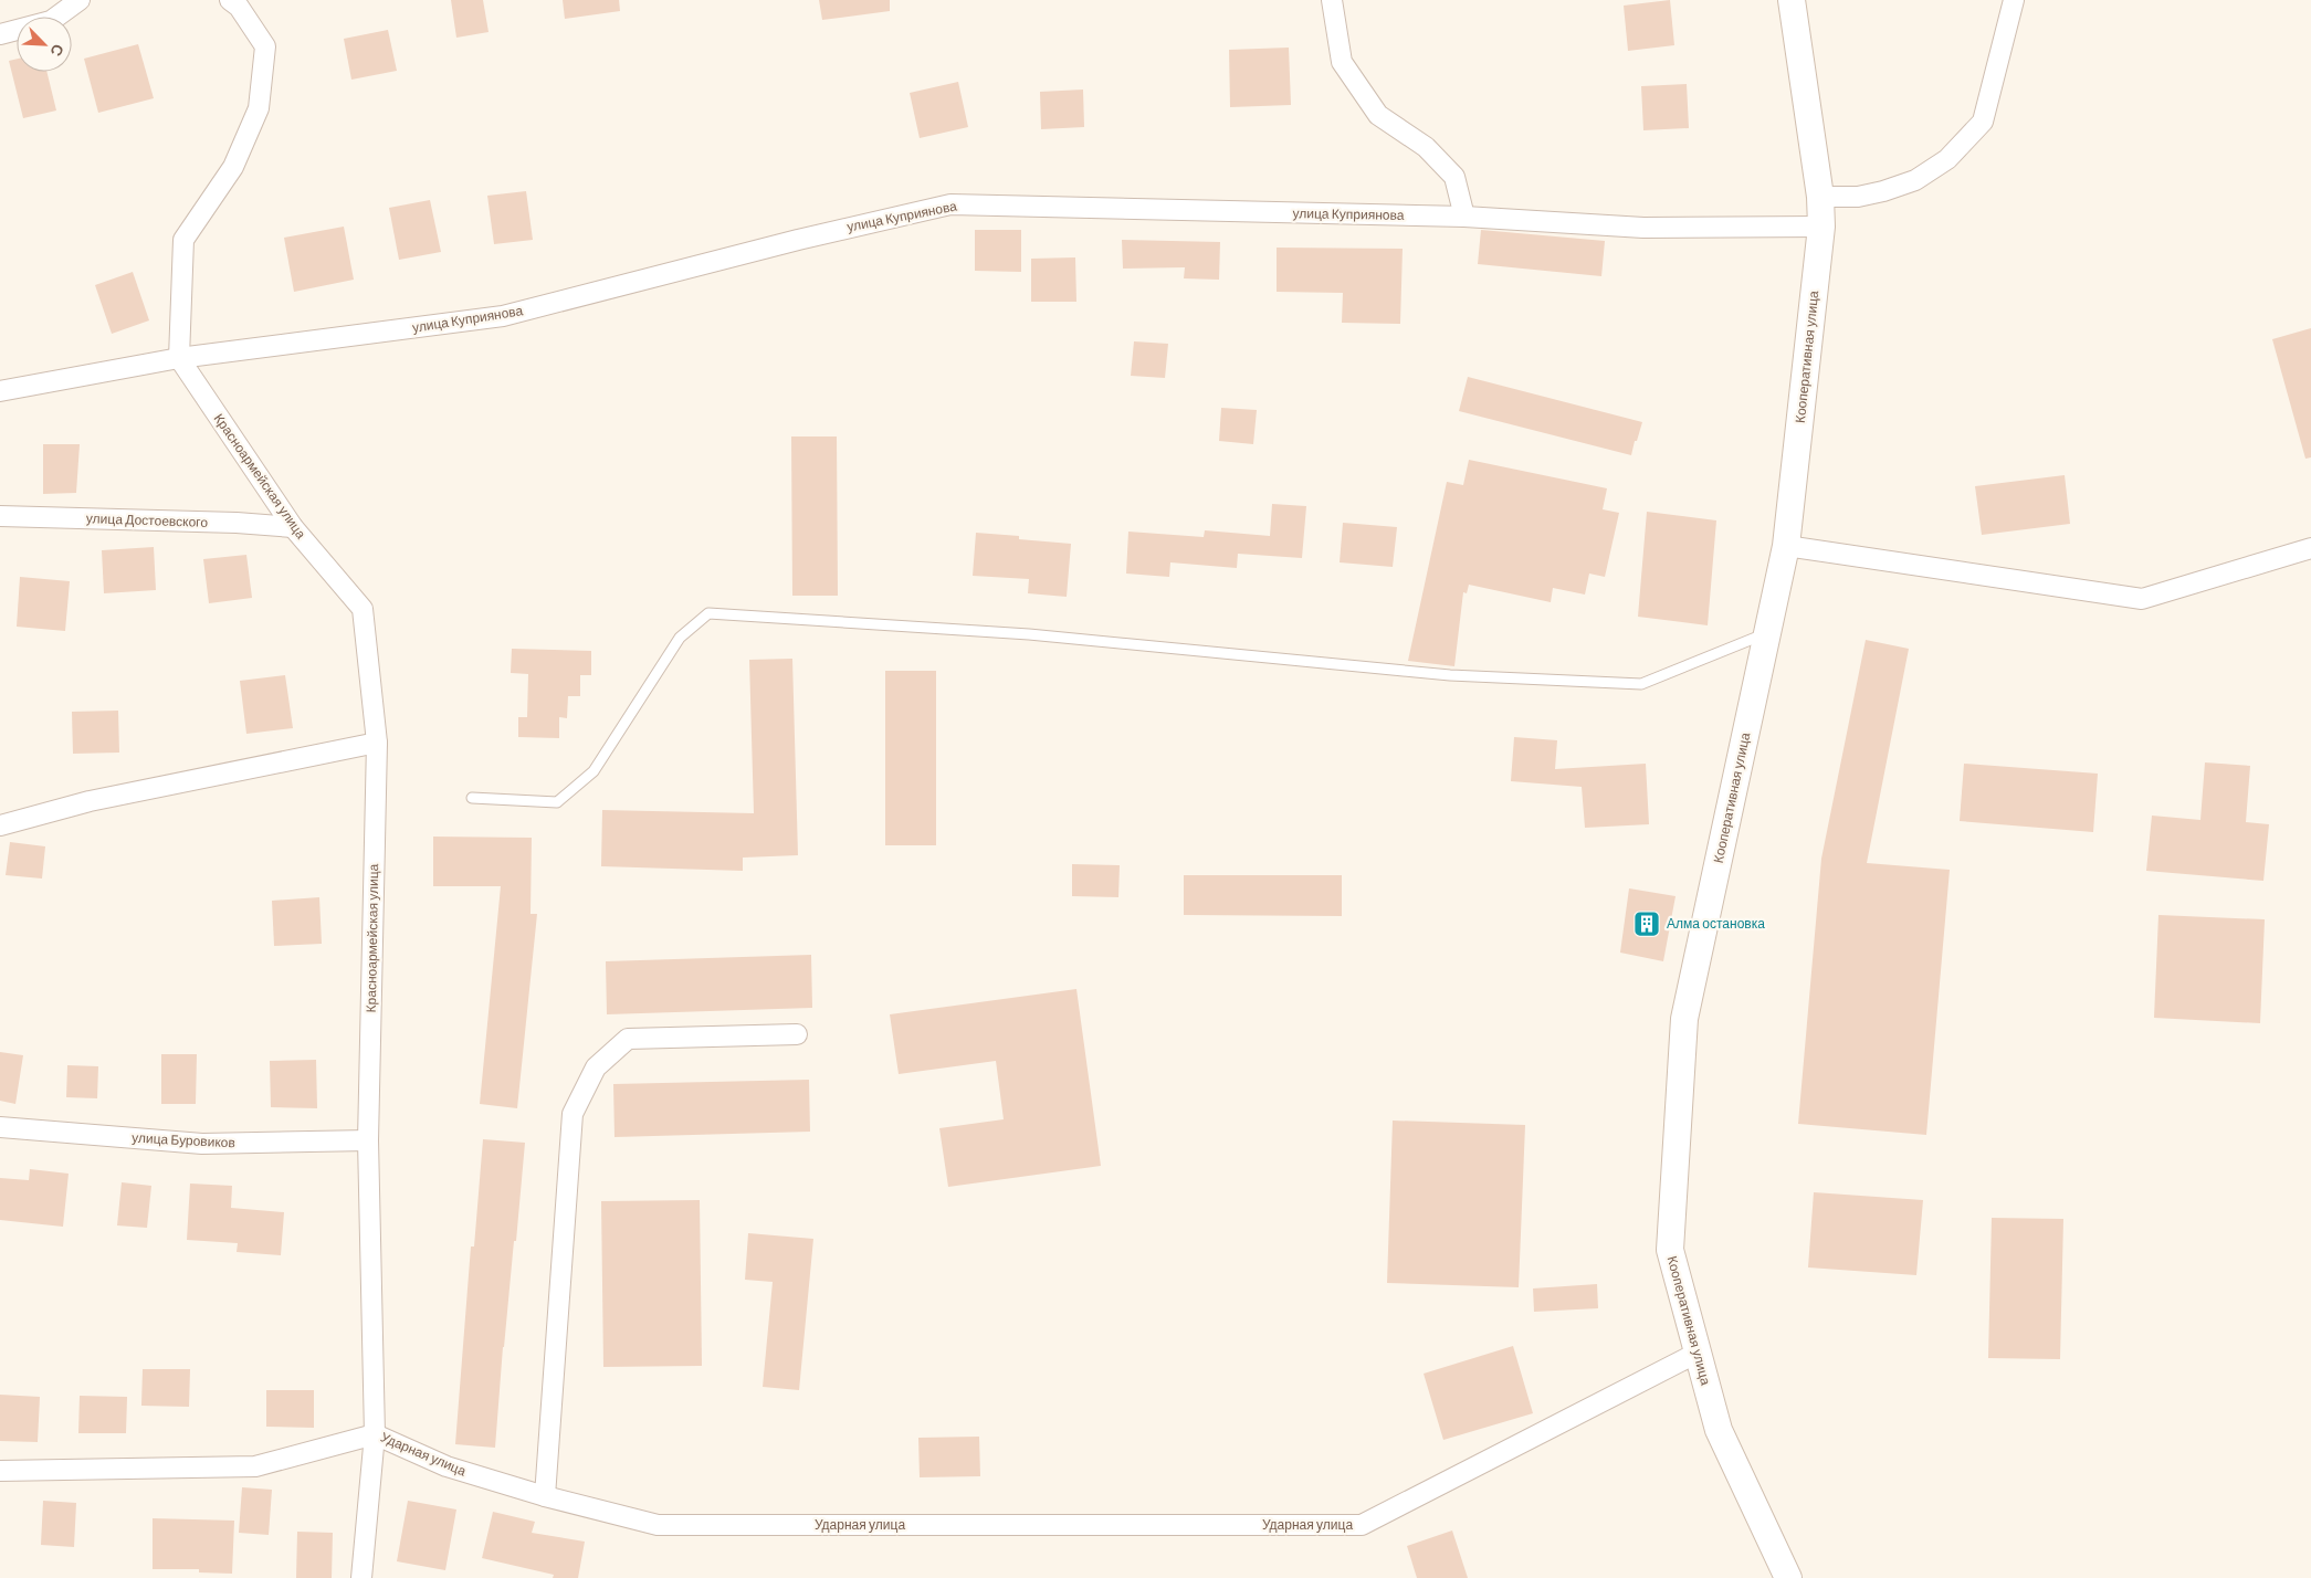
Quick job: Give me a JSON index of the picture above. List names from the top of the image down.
{
  "streets": {
    "main road": ["Кооперативная улица"],
    "street": [
      "улица Куприянова",
      "Красноармейская улица",
      "улица Достоевского",
      "улица Буровиков",
      "Ударная улица"
    ]
  },
  "crossings": [
    ["улица Куприянова", "Кооперативная улица"],
    ["улица Куприянова", "Красноармейская улица"],
    ["Кооперативная улица", "Ударная улица"],
    ["Красноармейская улица", "улица Достоевского"],
    ["Красноармейская улица", "улица Буровиков"],
    ["Красноармейская улица", "Ударная улица"]
  ],
  "places": {
    "building": ["Алма остановка"]
  },
  "north": "bottom right"
}
